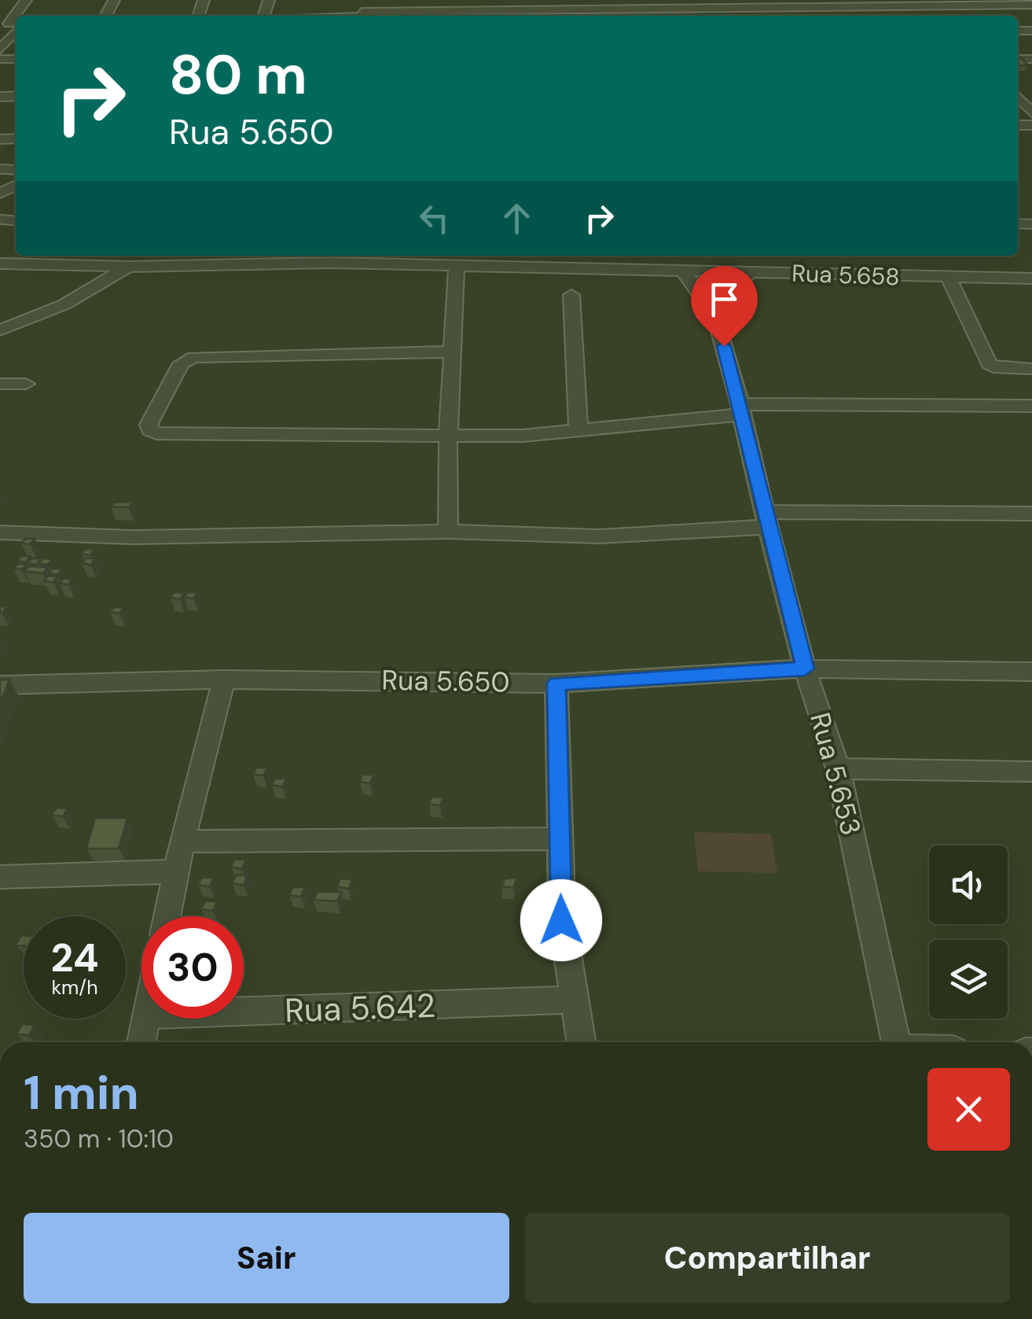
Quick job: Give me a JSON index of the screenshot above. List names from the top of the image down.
{
  "streets": {
    "street": [
      "Rua 5.658",
      "Rua 5.650",
      "Rua 5.653",
      "Rua 5.642"
    ]
  },
  "crossings": [
    ["Rua 5.658", "Rua 5.653"],
    ["Rua 5.650", "Rua 5.653"]
  ],
  "page": {
    "turn": ["80 m", "Rua 5.650"],
    "speed": "24 km/h",
    "limit": "30",
    "heading": ["1 min", "350 m · 10:10"],
    "buttons": ["Sair", "Compartilhar"]
  }
}
